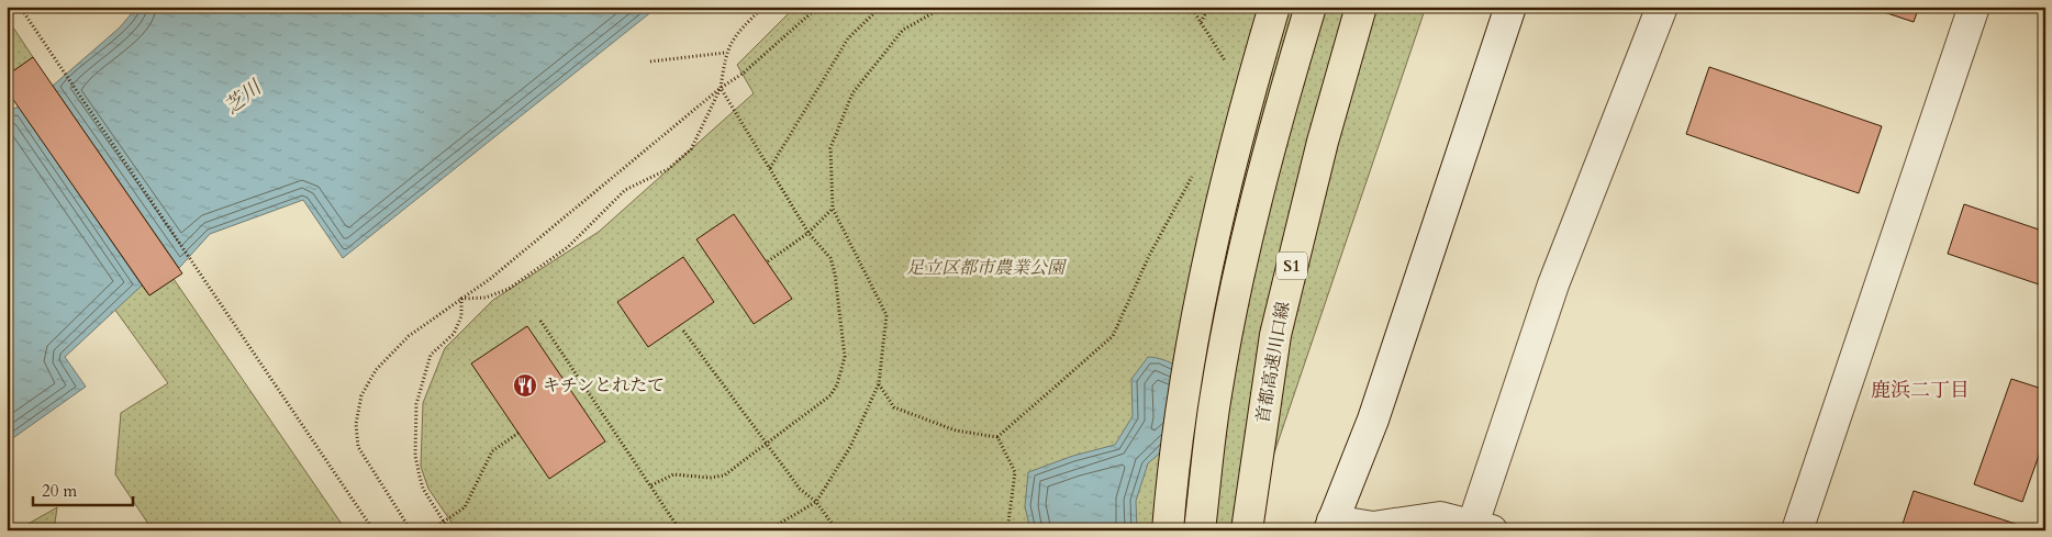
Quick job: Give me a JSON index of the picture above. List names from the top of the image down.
{
  "streets": {
    "highway": ["S1", "首都高速川口線"]
  },
  "districts": ["鹿浜二丁目"],
  "water": ["芝川"],
  "parks": ["足立区都市農業公園"],
  "places": {
    "restaurant": ["キチンとれたて"]
  },
  "scale_bar": "20 m"
}
